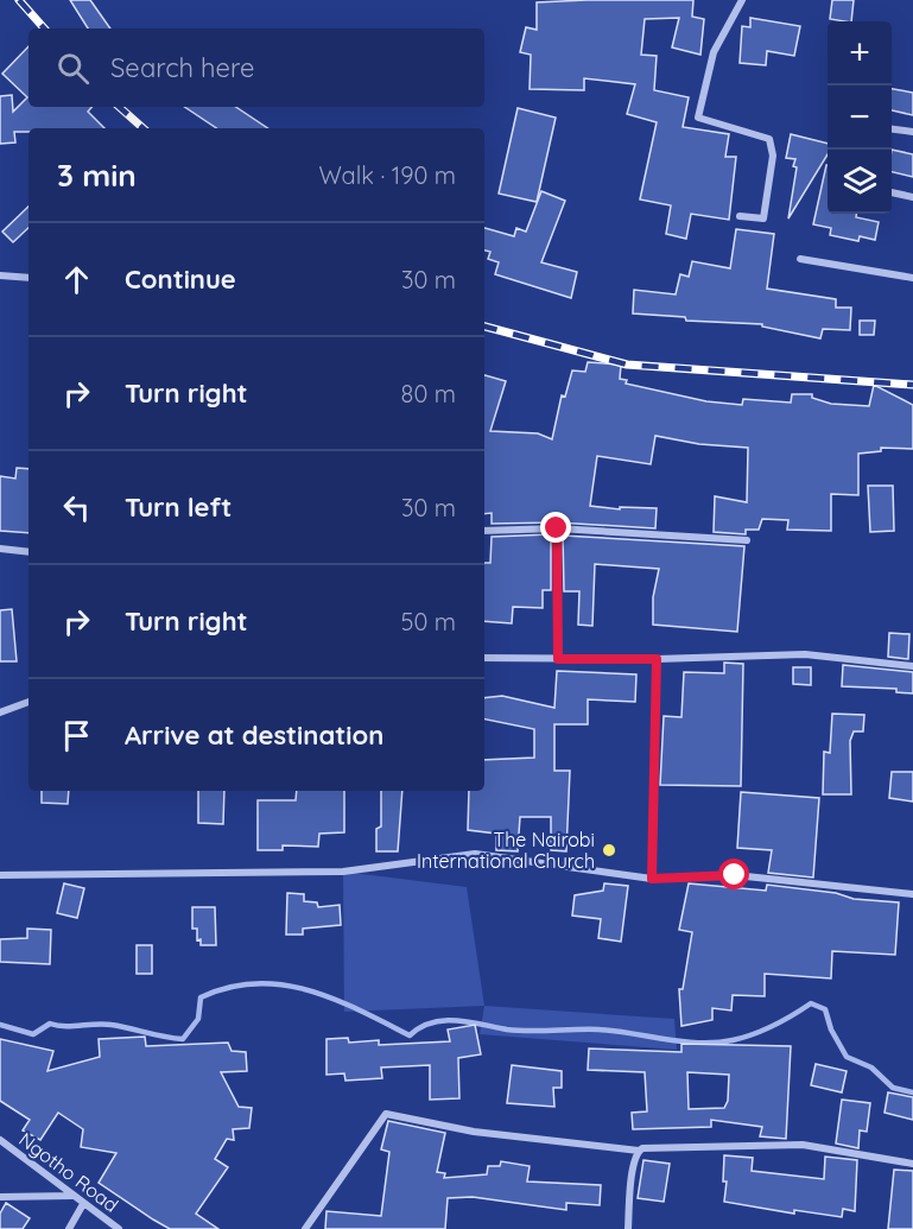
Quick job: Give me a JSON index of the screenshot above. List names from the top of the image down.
{
  "streets": {
    "street": ["Ngotho Road"]
  },
  "places": ["The Nairobi International Church"],
  "page": {
    "map_buttons": ["+", "−"],
    "search": "Search here",
    "heading": ["3 min", "Walk · 190 m"],
    "list": [
      ["Continue", "30 m"],
      ["Turn right", "80 m"],
      ["Turn left", "30 m"],
      ["Turn right", "50 m"],
      "Arrive at destination"
    ]
  }
}
